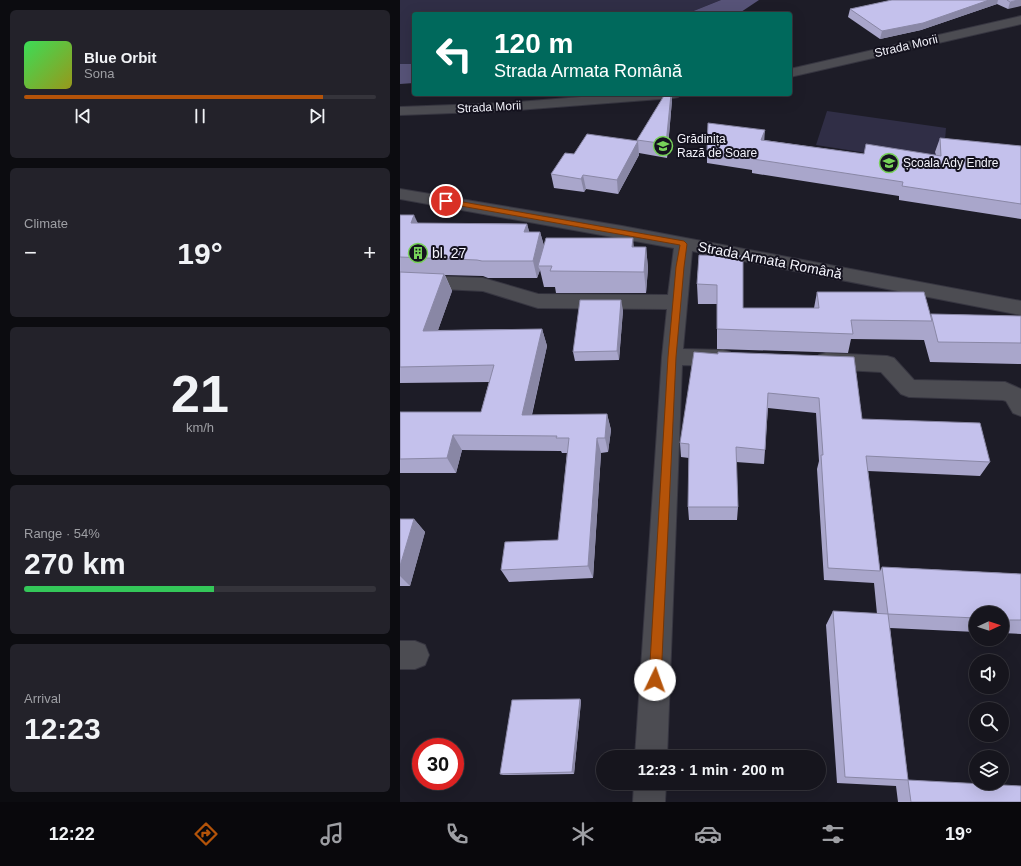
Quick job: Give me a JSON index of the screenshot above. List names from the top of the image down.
{
  "streets": {
    "street": ["Strada Morii", "Strada Armata Română"]
  },
  "places": {
    "school or university": ["Grădinița Rază de Soare", "Școala Ady Endre"],
    "building": ["bl. 27"]
  },
  "north": "right",
  "page": {
    "turn": ["120 m", "Strada Armata Română"],
    "song": ["Blue Orbit", "Sona"],
    "tile": [
      "Climate",
      ["21", "km/h"],
      ["Range · 54%", "270 km"],
      ["Arrival", "12:23"]
    ],
    "heat": ["−", "19°", "+"],
    "limit": "30",
    "trip": "12:23 · 1 min · 200 m",
    "tabs": ["12:22", "19°"]
  }
}
